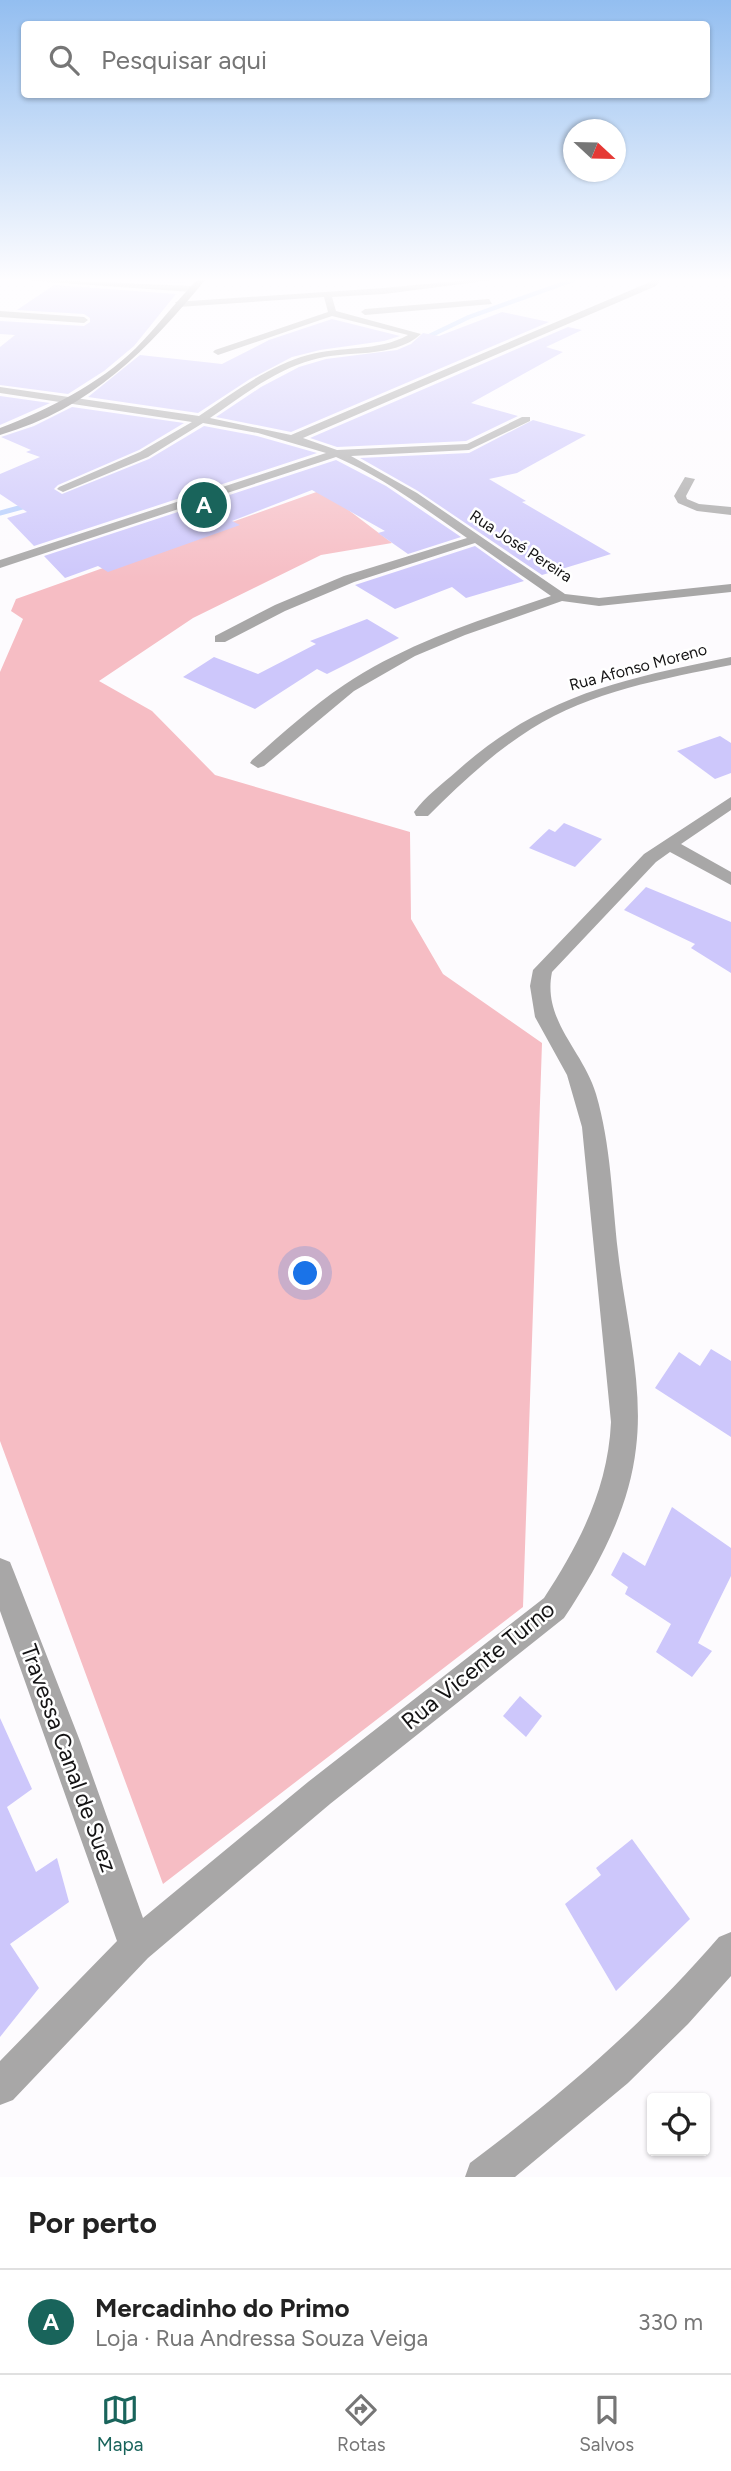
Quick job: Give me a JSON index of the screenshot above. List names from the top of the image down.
{
  "streets": {
    "street": [
      "Rua José Pereira",
      "Rua Afonso Moreno",
      "Rua Vicente Turno",
      "Travessa Canal de Suez"
    ]
  },
  "crossings": [
    ["Rua Vicente Turno", "Travessa Canal de Suez"]
  ],
  "north": "right",
  "page": {
    "search": "Pesquisar aqui",
    "pins": "A",
    "heading": "Por perto",
    "list": [
      {
        "mark": "A",
        "name": "Mercadinho do Primo",
        "note": "Loja · Rua Andressa Souza Veiga",
        "value": "330 m"
      }
    ],
    "nav": ["Mapa", "Rotas", "Salvos"]
  }
}
